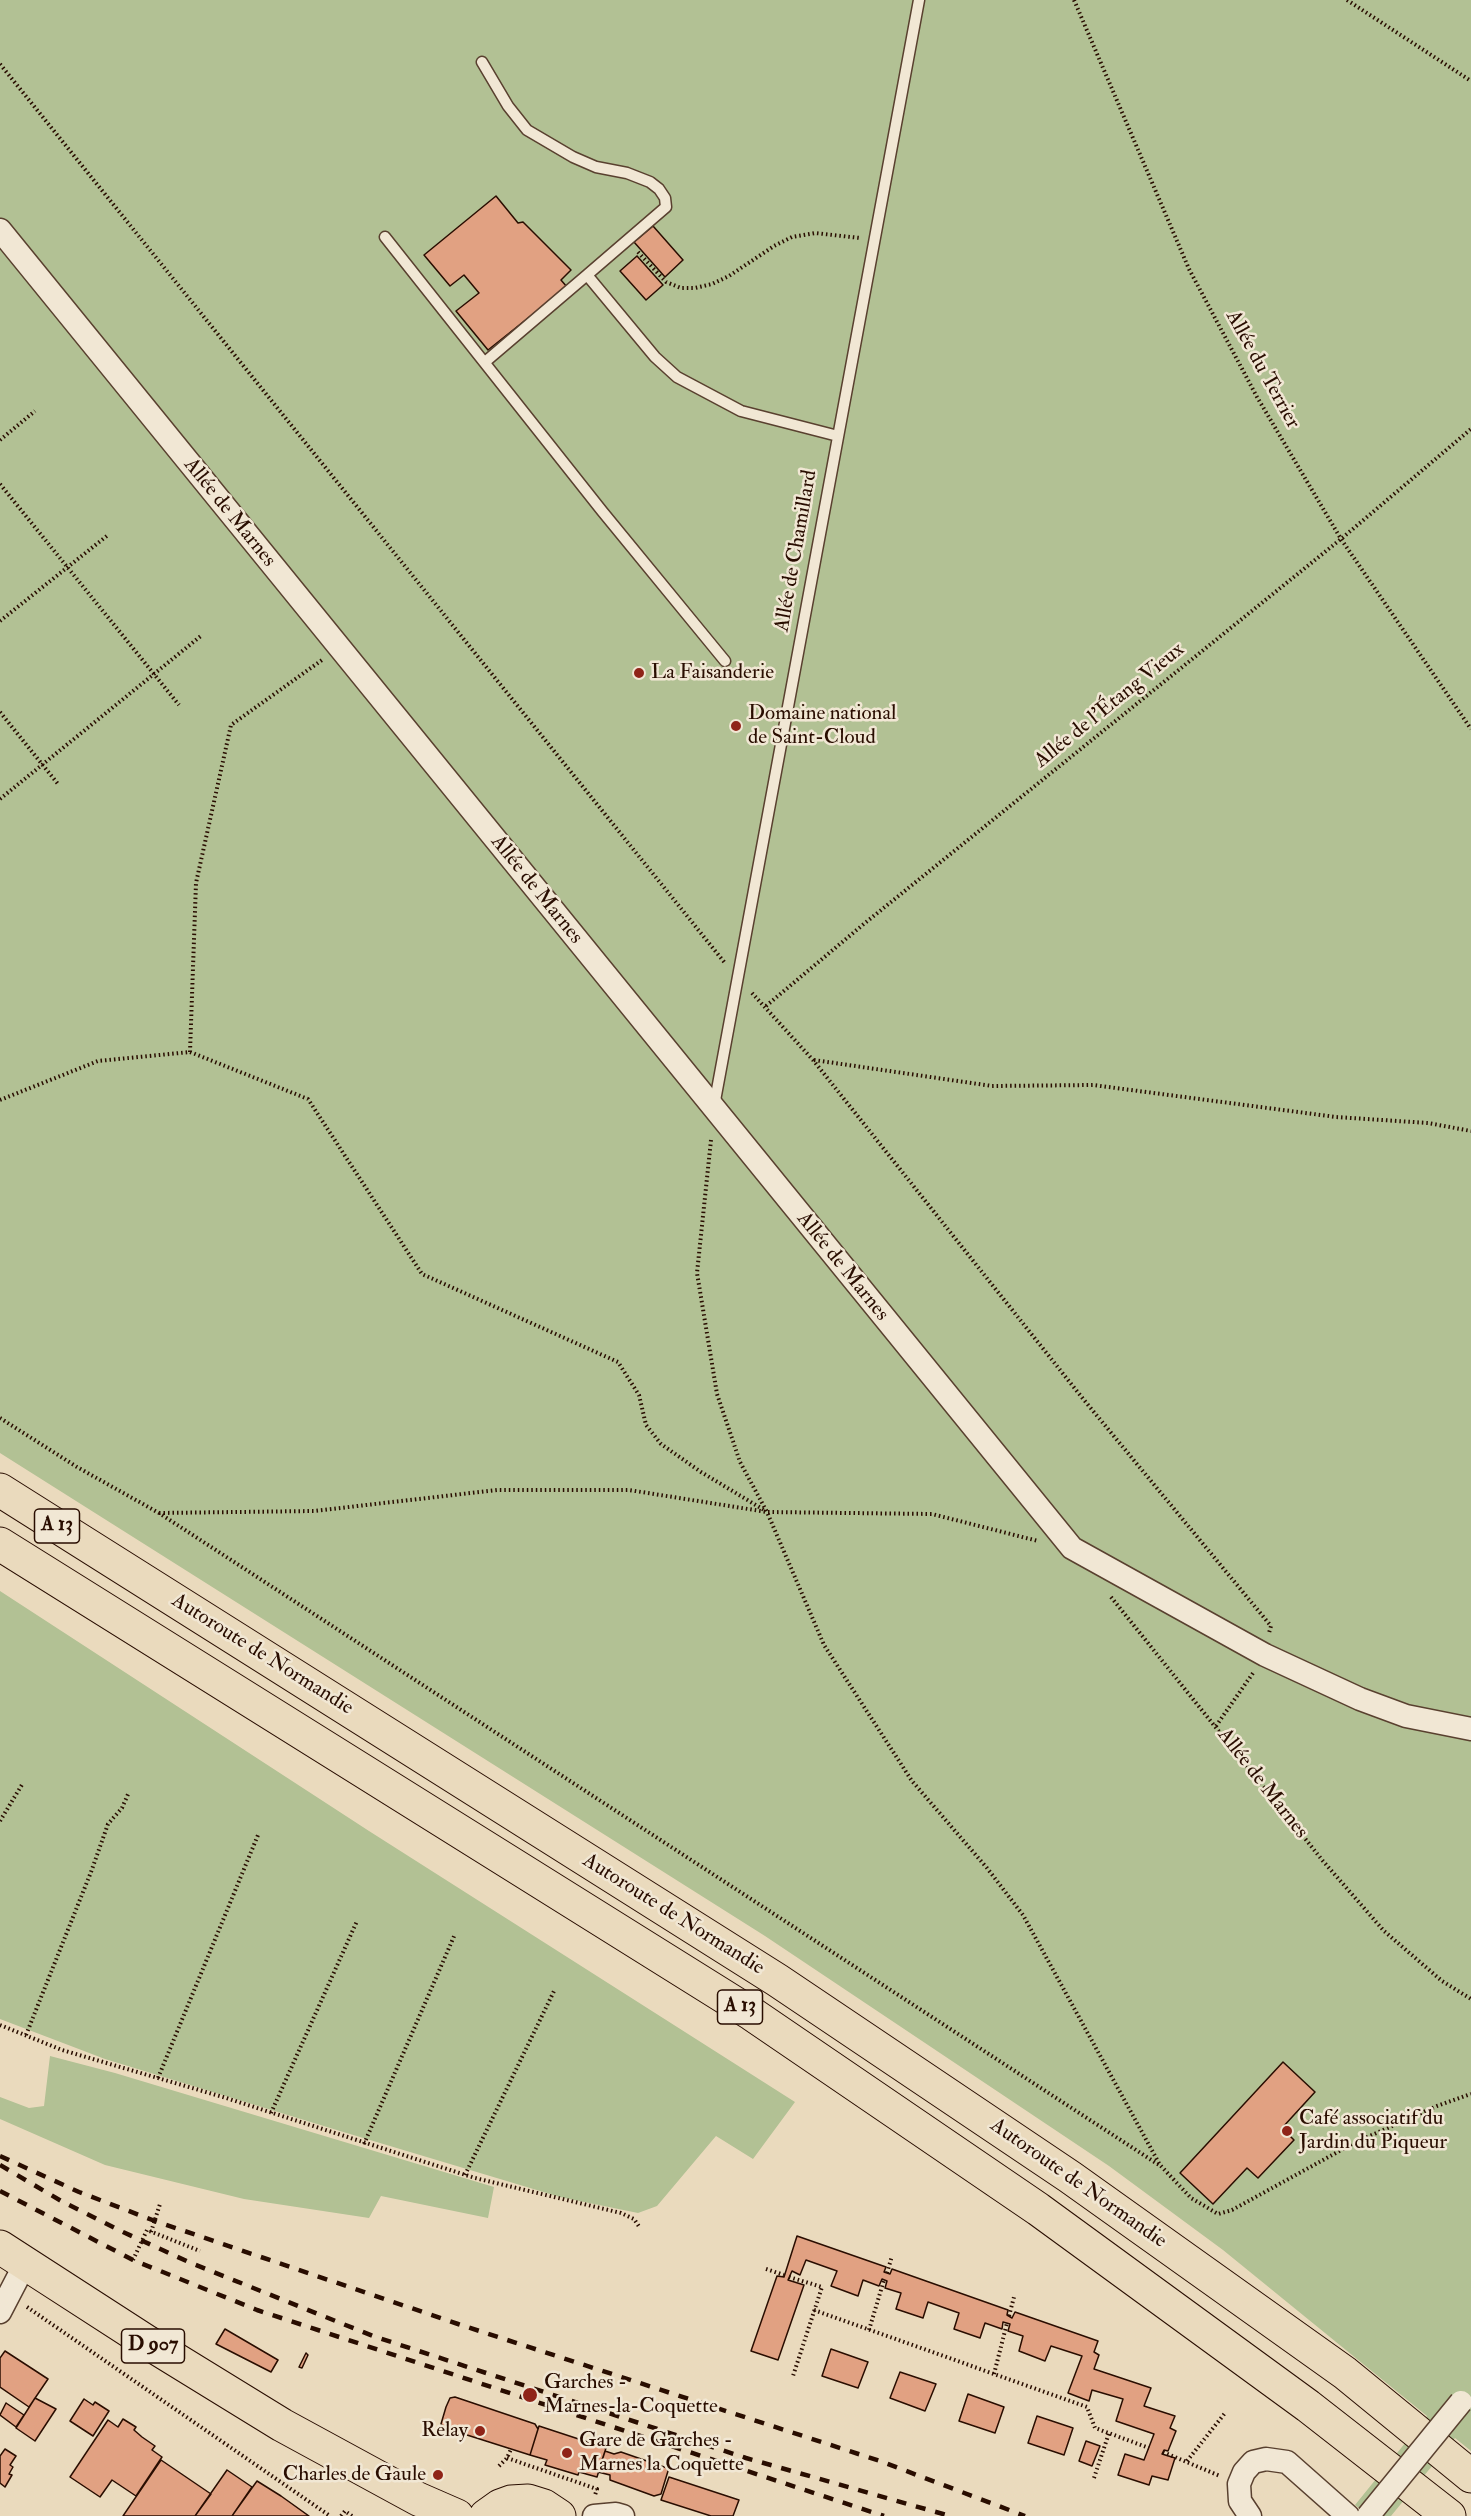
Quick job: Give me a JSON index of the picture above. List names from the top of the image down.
{
  "streets": {
    "main road": ["A 13", "Autoroute de Normandie", "D 907"],
    "street": ["Allée de Marnes"],
    "lane": ["Allée de Chamillard"],
    "path": ["Allée du Terrier", "Allée de l'Étang Vieux"]
  },
  "crossings": [
    ["Allée du Terrier", "Allée de l'Étang Vieux"],
    ["Allée de Marnes", "Allée de Chamillard"]
  ],
  "places": [
    "La Faisanderie",
    "Domaine national de Saint-Cloud",
    "Café associatif du Jardin du Piqueur",
    "Garches - Marnes-la-Coquette",
    "Relay",
    "Gare de Garches - Marnes la Coquette",
    "Charles de Gaule"
  ]
}
